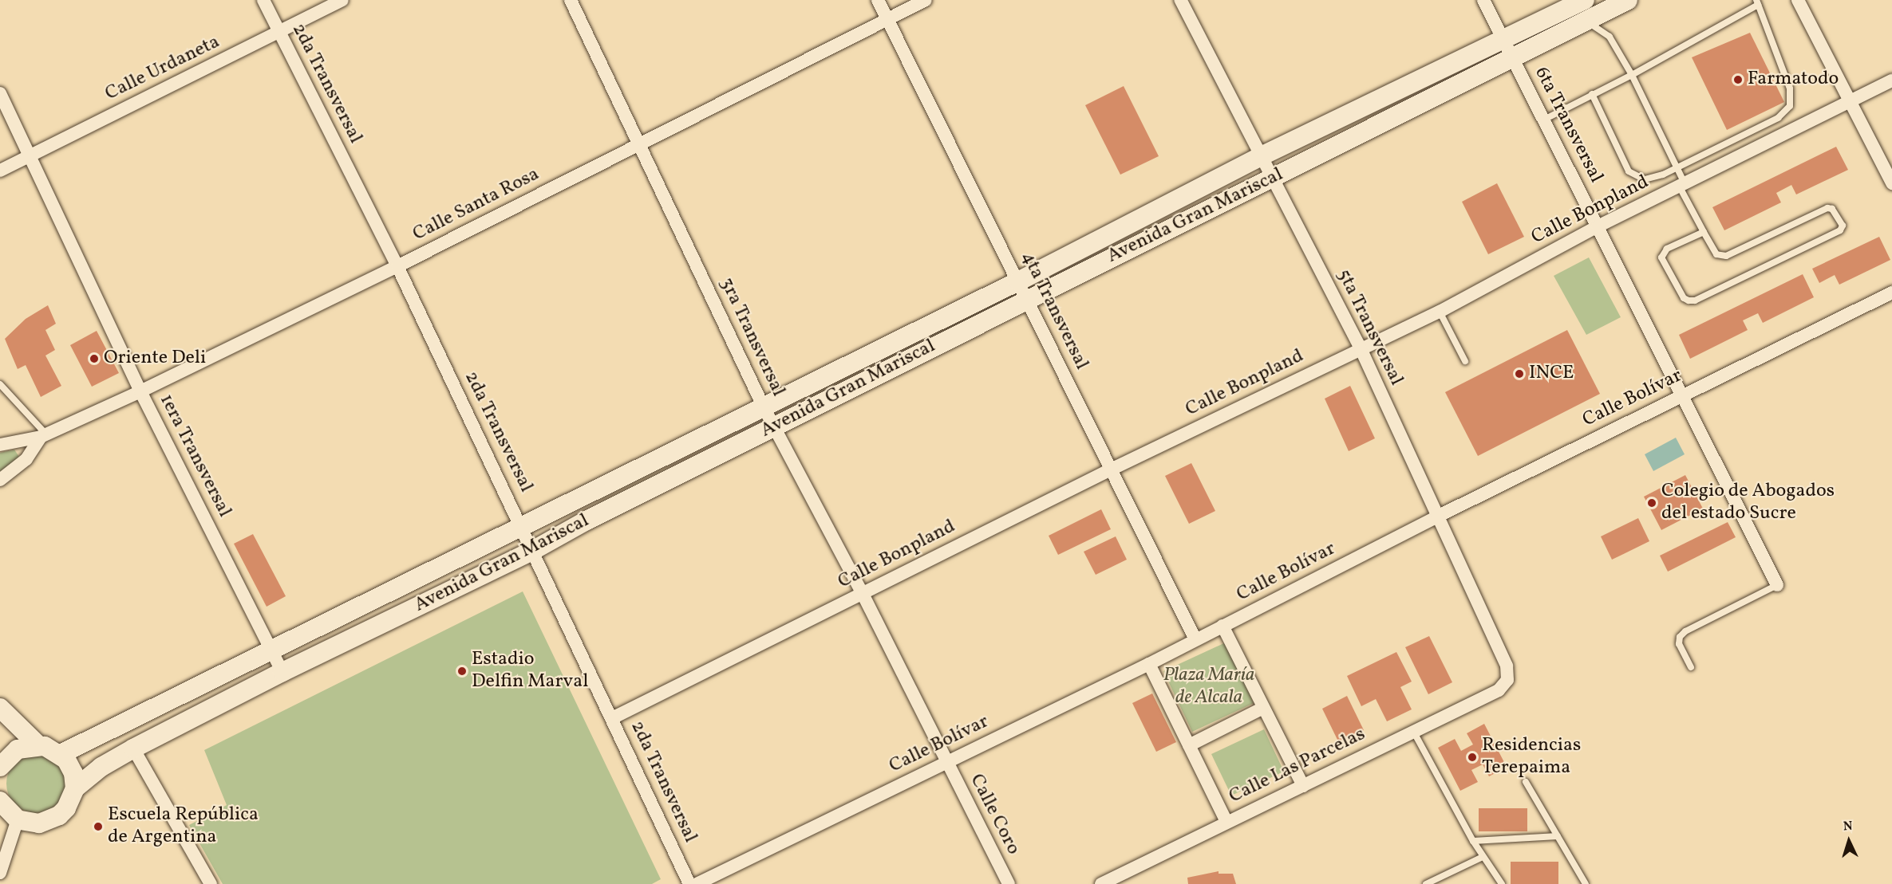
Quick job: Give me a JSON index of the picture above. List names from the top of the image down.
{
  "streets": {
    "street": [
      "Calle Urdaneta",
      "2da Transversal",
      "6ta Transversal",
      "Calle Santa Rosa",
      "Calle Bonpland",
      "Avenida Gran Mariscal",
      "4ta Transversal",
      "5ta Transversal",
      "3ra Transversal",
      "Calle Bolívar",
      "1era Transversal",
      "Calle Las Parcelas",
      "Calle Coro"
    ]
  },
  "crossings": [
    ["Calle Urdaneta", "2da Transversal"],
    ["Calle Urdaneta", "1era Transversal"],
    ["2da Transversal", "Calle Santa Rosa"],
    ["2da Transversal", "Calle Bonpland"],
    ["2da Transversal", "Avenida Gran Mariscal"],
    ["6ta Transversal", "Calle Bonpland"],
    ["6ta Transversal", "Avenida Gran Mariscal"],
    ["6ta Transversal", "Calle Bolívar"],
    ["Calle Santa Rosa", "4ta Transversal"],
    ["Calle Santa Rosa", "3ra Transversal"],
    ["Calle Santa Rosa", "1era Transversal"],
    ["Calle Bonpland", "4ta Transversal"],
    ["Calle Bonpland", "5ta Transversal"],
    ["Calle Bonpland", "3ra Transversal"],
    ["Avenida Gran Mariscal", "4ta Transversal"],
    ["Avenida Gran Mariscal", "5ta Transversal"],
    ["Avenida Gran Mariscal", "3ra Transversal"],
    ["Avenida Gran Mariscal", "1era Transversal"],
    ["4ta Transversal", "Calle Bolívar"],
    ["5ta Transversal", "Calle Bolívar"],
    ["5ta Transversal", "Calle Las Parcelas"],
    ["3ra Transversal", "Calle Bolívar"],
    ["3ra Transversal", "Calle Coro"],
    ["Calle Bolívar", "Calle Coro"]
  ],
  "parks": ["Plaza María de Alcala"],
  "places": [
    "Farmatodo",
    "Oriente Deli",
    "INCE",
    "Colegio de Abogados del estado Sucre",
    "Estadio Delfin Marval",
    "Residencias Terepaima",
    "Escuela República de Argentina"
  ],
  "north": "top"
}
